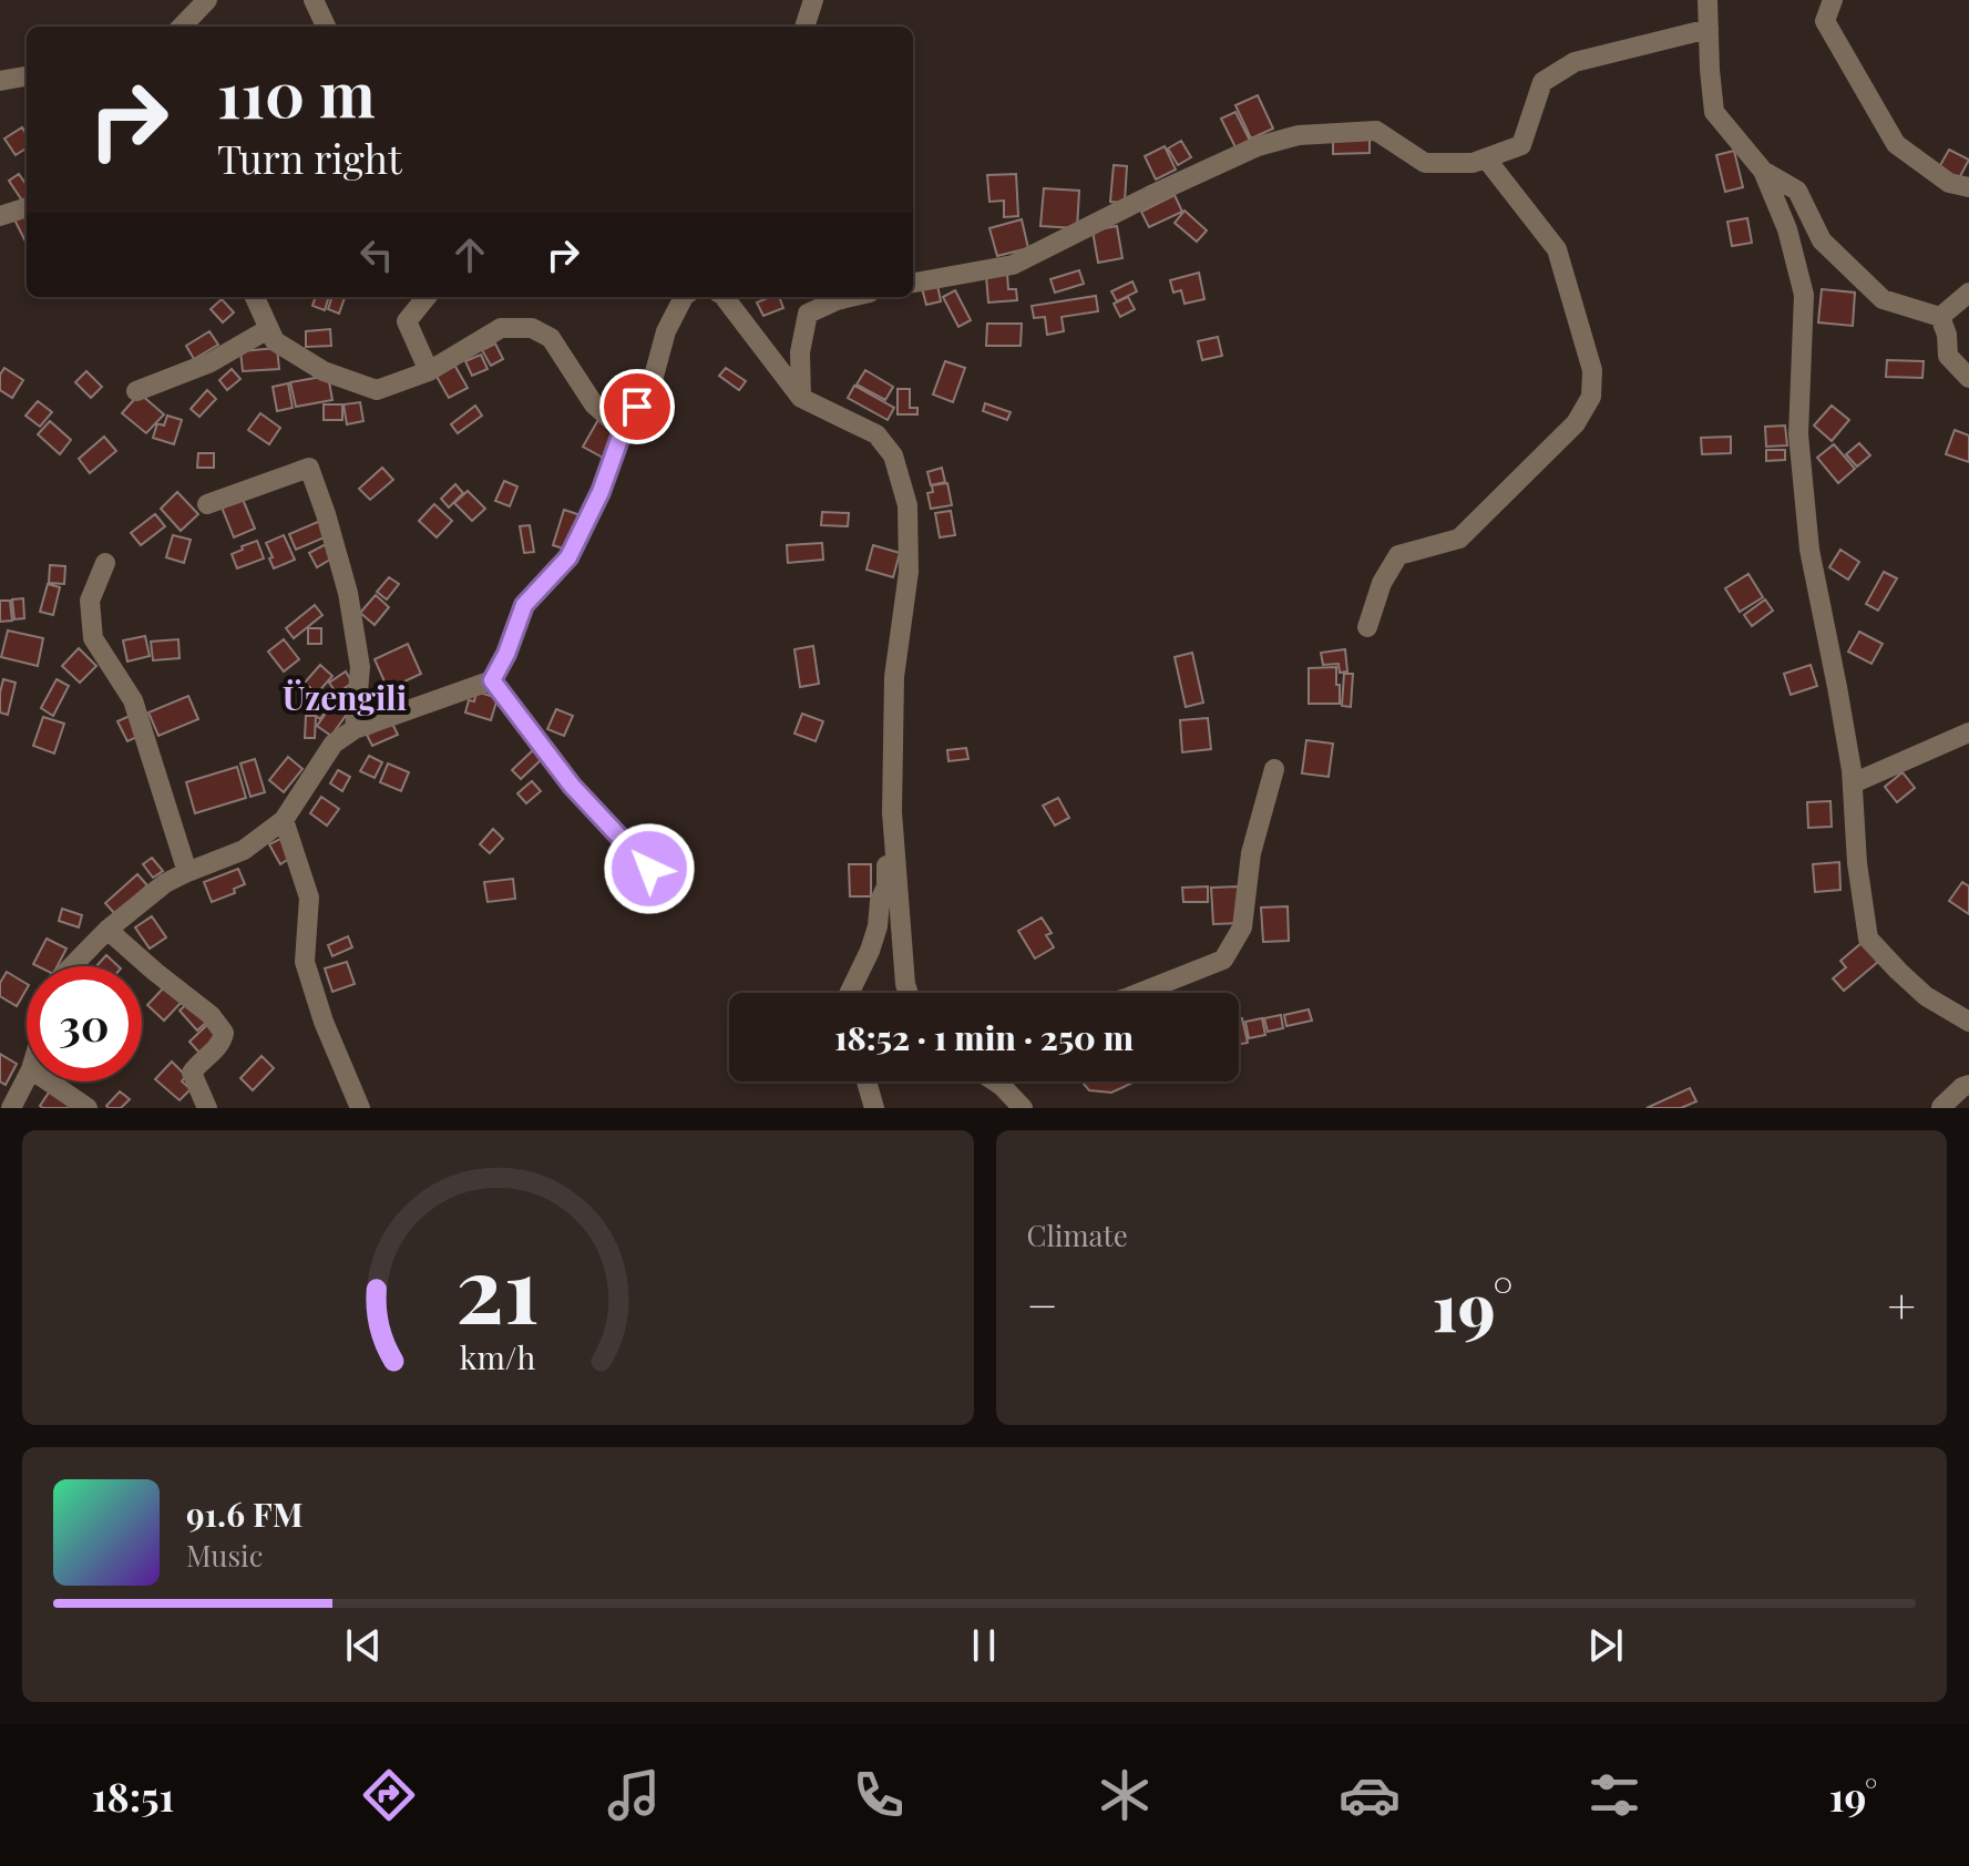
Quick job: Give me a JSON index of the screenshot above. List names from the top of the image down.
{
  "districts": ["Üzengili"],
  "page": {
    "turn": ["110 m", "Turn right"],
    "limit": "30",
    "trip": "18:52 · 1 min · 250 m",
    "tile": "Climate",
    "heat": ["−", "19°", "+"],
    "song": ["91.6 FM", "Music"],
    "tabs": ["18:51", "19°"],
    "gauge": ["21", "km/h"]
  }
}
